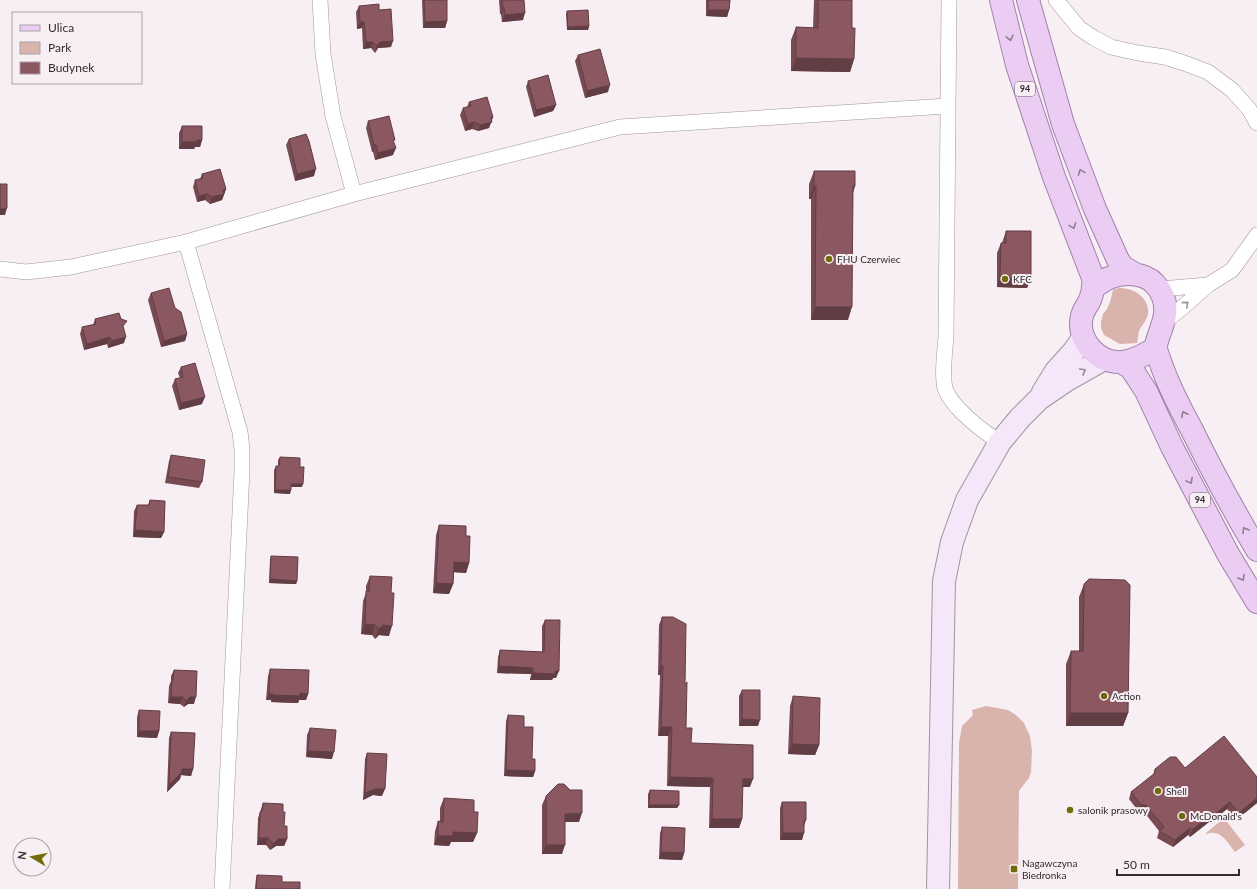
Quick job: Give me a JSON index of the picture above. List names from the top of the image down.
{
  "streets": {
    "main road": ["94"]
  },
  "places": {
    "other": [
      "FHU Czerwiec",
      "KFC",
      "Action",
      "Shell",
      "salonik prasowy",
      "McDonald's"
    ],
    "transit": ["Nagawczyna Biedronka"]
  },
  "legend": ["Ulica", "Park", "Budynek"],
  "scale_bar": "50 m",
  "north": "left"
}
